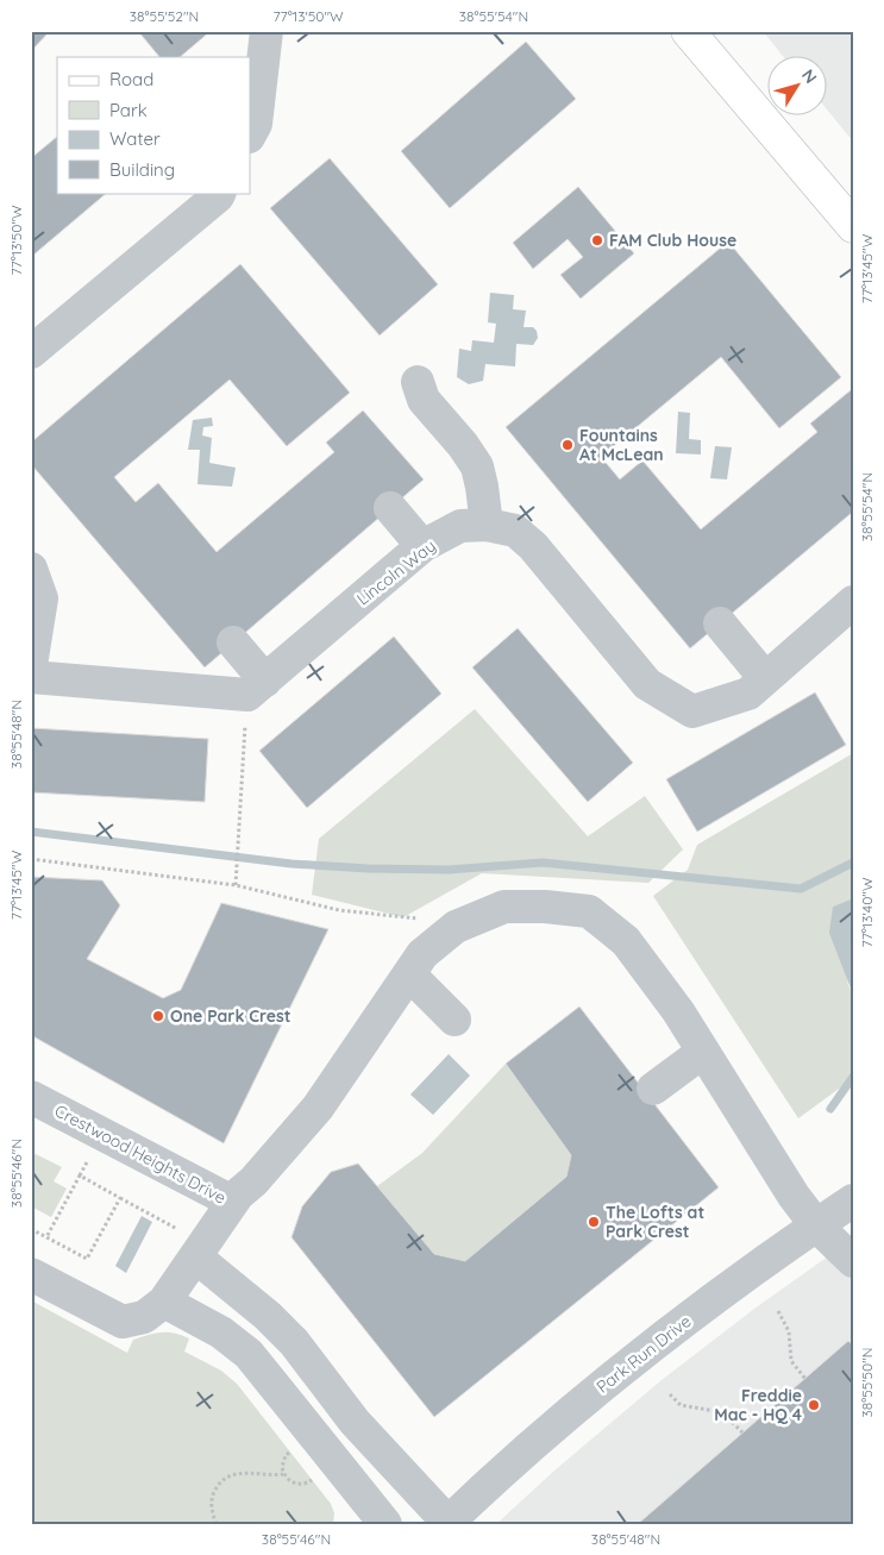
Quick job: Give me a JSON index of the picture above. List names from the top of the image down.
{
  "streets": {
    "street": ["Lincoln Way", "Crestwood Heights Drive", "Park Run Drive"]
  },
  "places": [
    "FAM Club House",
    "Fountains At McLean",
    "One Park Crest",
    "The Lofts at Park Crest",
    "Freddie Mac - HQ 4"
  ],
  "legend": [
    "Road",
    "Park",
    "Water",
    "Building"
  ],
  "north": "top right",
  "coordinates": [
    "38°55'52\"N",
    "77°13'50\"W",
    "38°55'54\"N",
    "77°13'45\"W",
    "38°55'48\"N",
    "77°13'40\"W",
    "38°55'46\"N",
    "38°55'50\"N"
  ]
}
